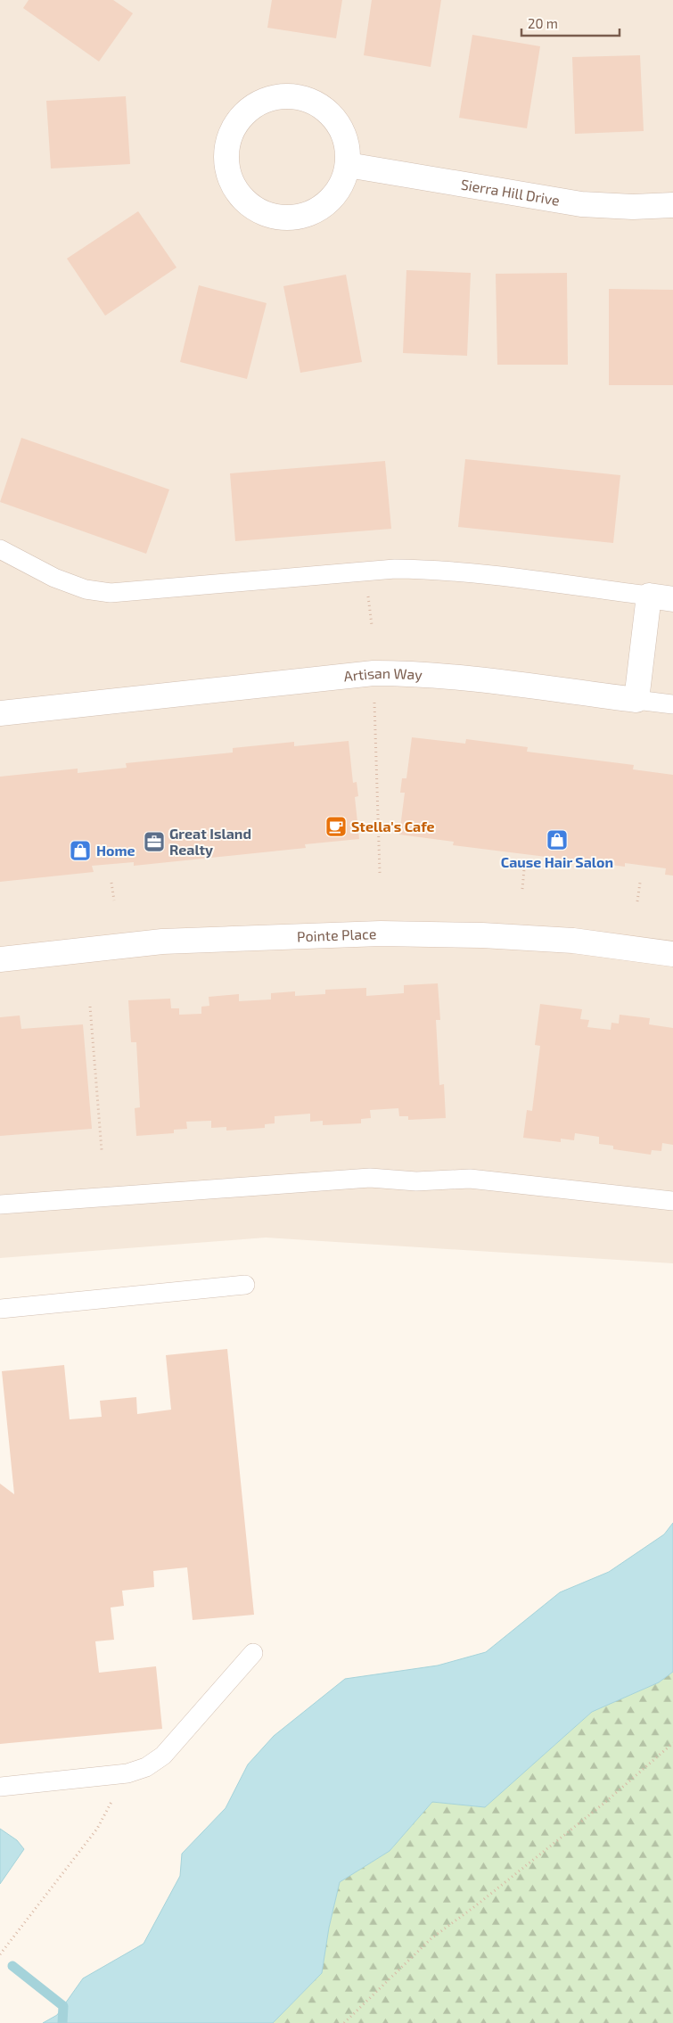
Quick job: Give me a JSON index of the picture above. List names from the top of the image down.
{
  "streets": {
    "street": ["Sierra Hill Drive", "Artisan Way", "Pointe Place"]
  },
  "places": {
    "cafe": ["Stella's Cafe"],
    "shop": ["Cause Hair Salon", "Home"],
    "office": ["Great Island Realty"]
  },
  "scale_bar": "20 m"
}
